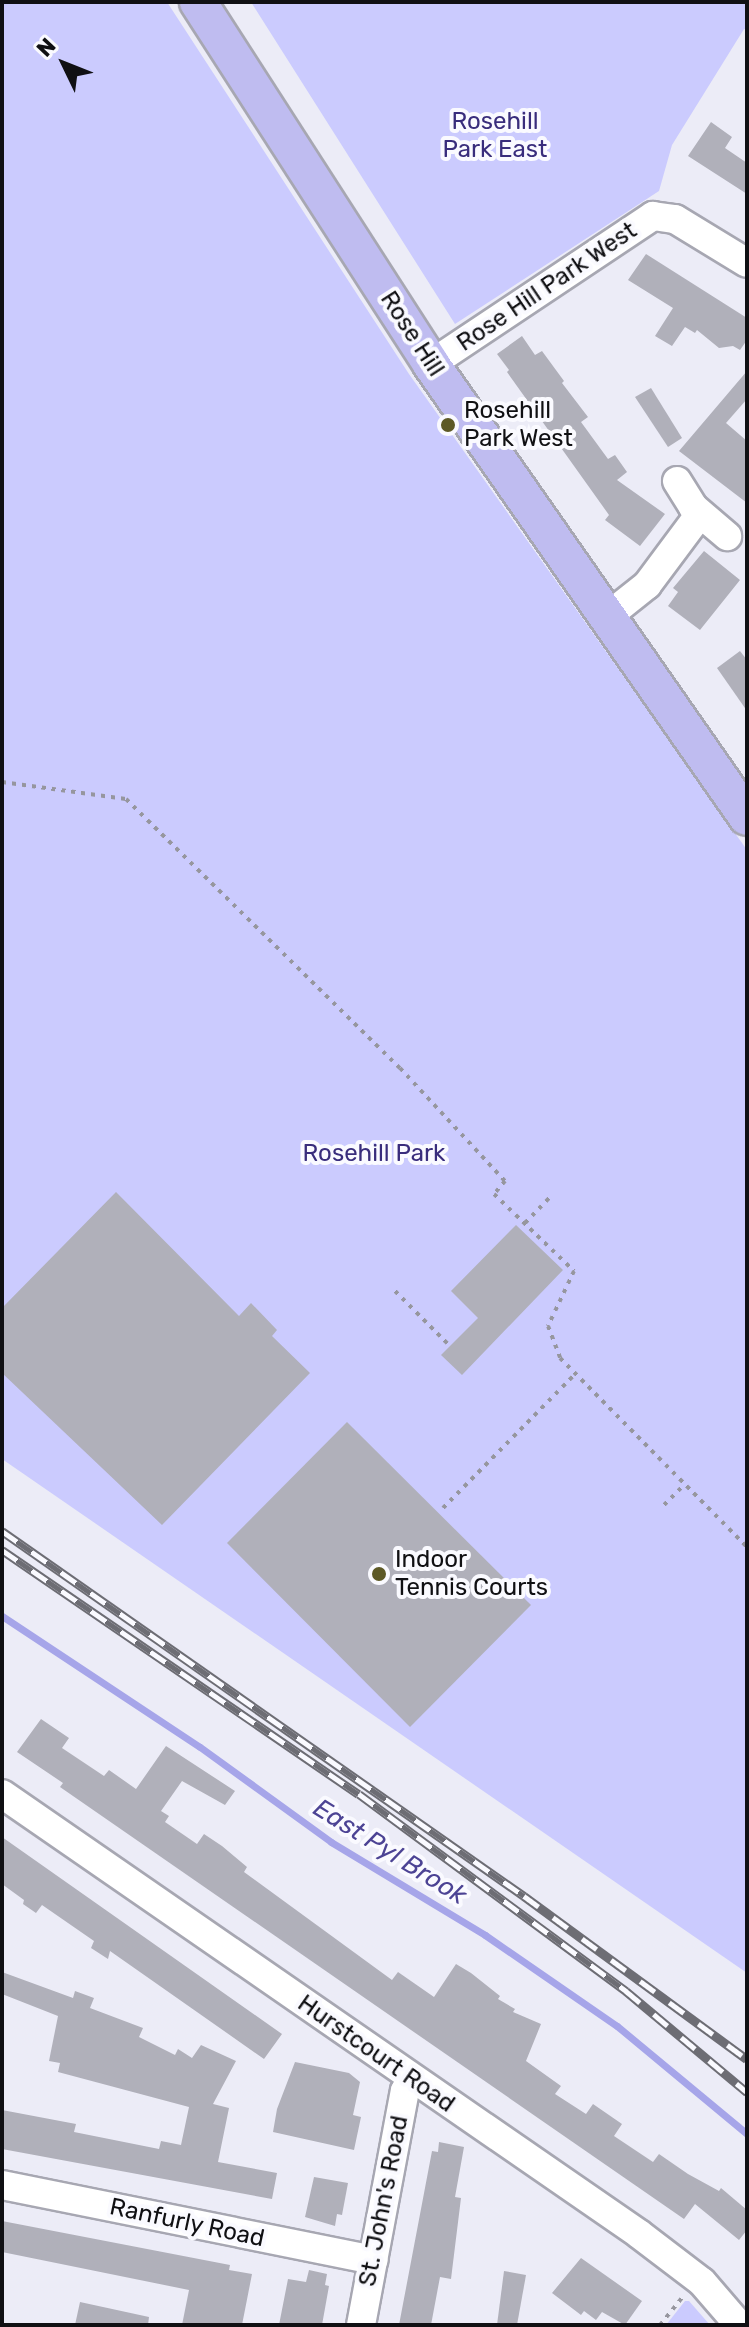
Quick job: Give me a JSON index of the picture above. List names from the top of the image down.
{
  "streets": {
    "main road": ["Rose Hill"],
    "street": [
      "Rose Hill Park West",
      "Hurstcourt Road",
      "St. John's Road",
      "Ranfurly Road"
    ]
  },
  "crossings": [
    ["Rose Hill Park West", "Rose Hill"],
    ["Hurstcourt Road", "St. John's Road"],
    ["St. John's Road", "Ranfurly Road"]
  ],
  "water": ["East Pyl Brook"],
  "parks": ["Rosehill Park East", "Rosehill Park"],
  "places": ["Rosehill Park West", "Indoor Tennis Courts"],
  "north": "top left"
}
